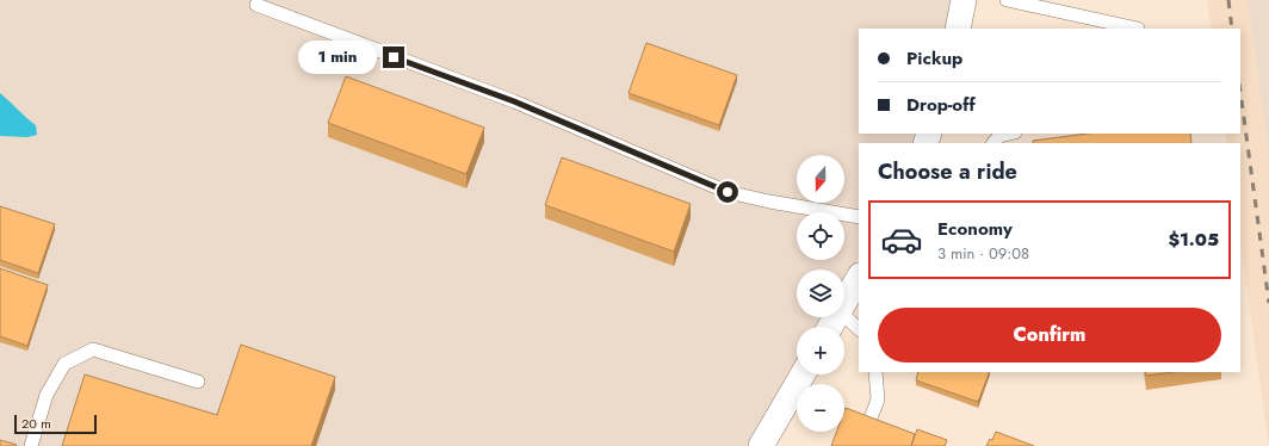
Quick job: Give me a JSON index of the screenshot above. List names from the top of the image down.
{
  "scale_bar": "20 m",
  "north": "bottom",
  "page": {
    "banner": ["Pickup", "Drop-off"],
    "bubble": "1 min",
    "heading": "Choose a ride",
    "map_buttons": ["+", "−"],
    "list": [
      {
        "name": "Economy",
        "note": "3 min · 09:08",
        "value": "$1.05"
      }
    ],
    "buttons": "Confirm",
    "scale": "20 m"
  }
}
